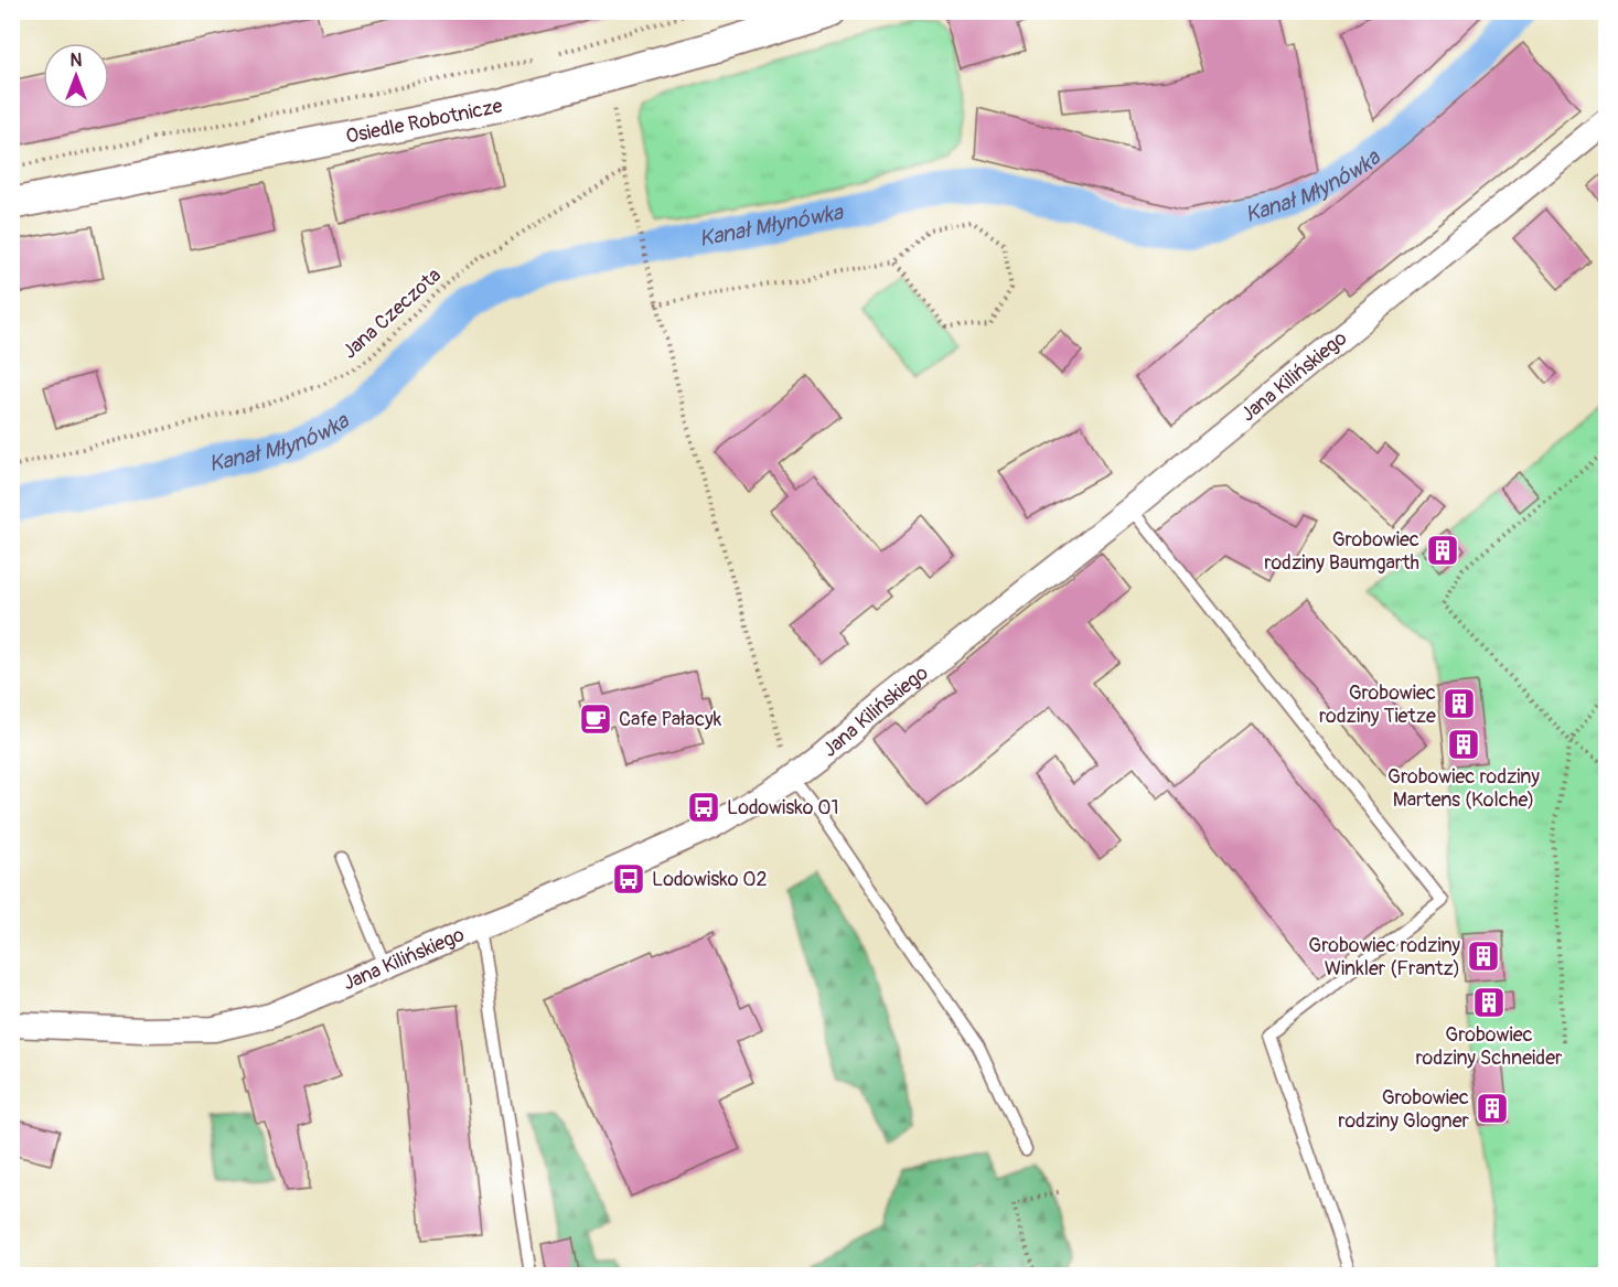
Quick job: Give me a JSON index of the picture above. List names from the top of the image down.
{
  "streets": {
    "street": ["Osiedle Robotnicze", "Jana Kilińskiego"],
    "path": ["Jana Czeczota"]
  },
  "water": ["Kanał Młynówka"],
  "places": {
    "building": [
      "Grobowiec rodziny Baumgarth",
      "Grobowiec rodziny Tietze",
      "Grobowiec rodziny Martens (Kolche)",
      "Grobowiec rodziny Winkler (Frantz)",
      "Grobowiec rodziny Schneider",
      "Grobowiec rodziny Glogner"
    ],
    "cafe": ["Cafe Pałacyk"],
    "bus stop": ["Lodowisko 01", "Lodowisko 02"]
  },
  "north": "top"
}
